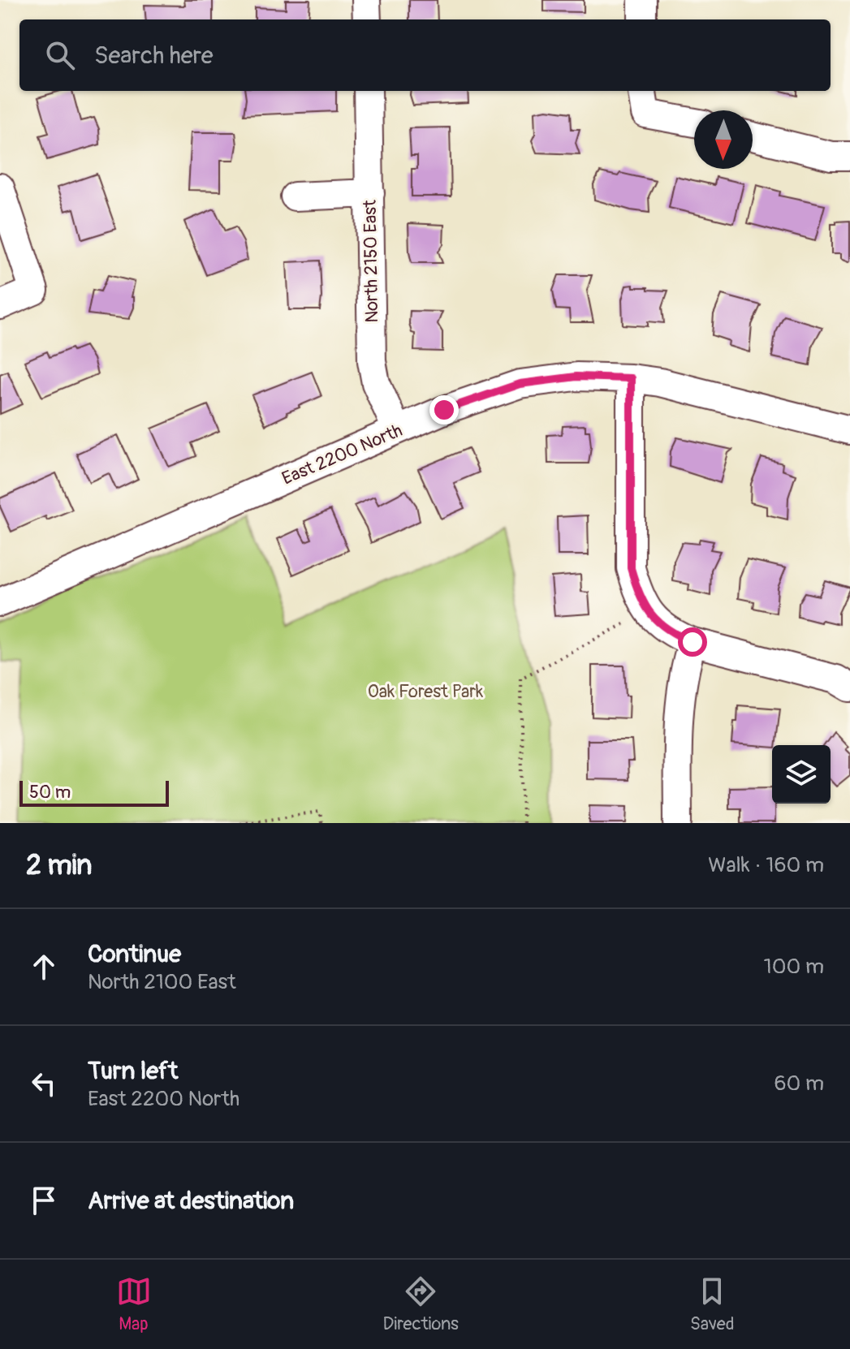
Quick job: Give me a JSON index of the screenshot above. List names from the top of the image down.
{
  "streets": {
    "street": ["North 2150 East", "East 2200 North"]
  },
  "crossings": [
    ["North 2150 East", "East 2200 North"]
  ],
  "parks": ["Oak Forest Park"],
  "scale_bar": "50 m",
  "north": "bottom",
  "page": {
    "search": "Search here",
    "scale": "50 m",
    "heading": ["2 min", "Walk · 160 m"],
    "list": [
      ["Continue", "North 2100 East", "100 m"],
      ["Turn left", "East 2200 North", "60 m"],
      "Arrive at destination"
    ],
    "nav": ["Map", "Directions", "Saved"]
  }
}
